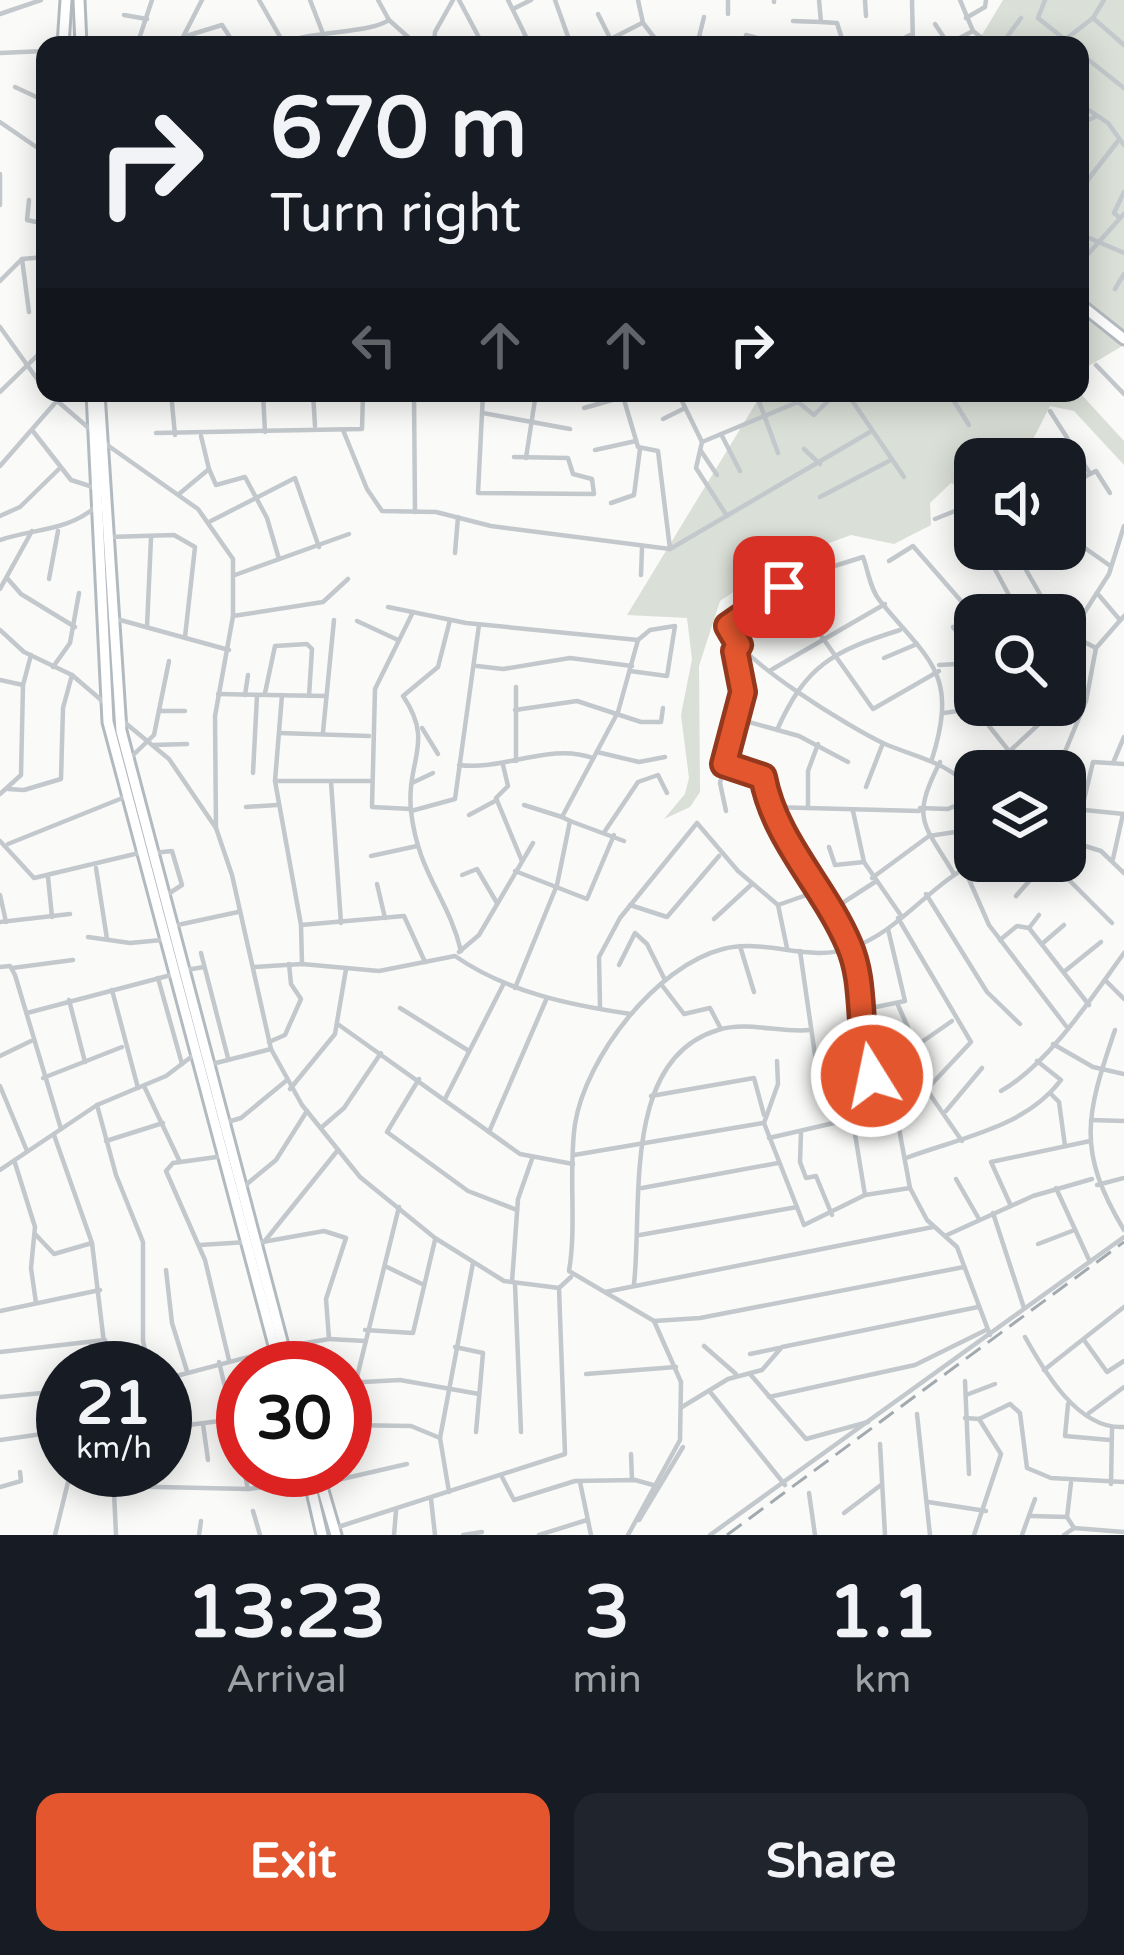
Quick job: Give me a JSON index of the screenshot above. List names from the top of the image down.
{
  "page": {
    "turn": ["670 m", "Turn right"],
    "speed": "21 km/h",
    "limit": "30",
    "eta": [
      "13:23",
      "Arrival",
      "3",
      "min",
      "1.1",
      "km"
    ],
    "buttons": ["Exit", "Share"]
  }
}
